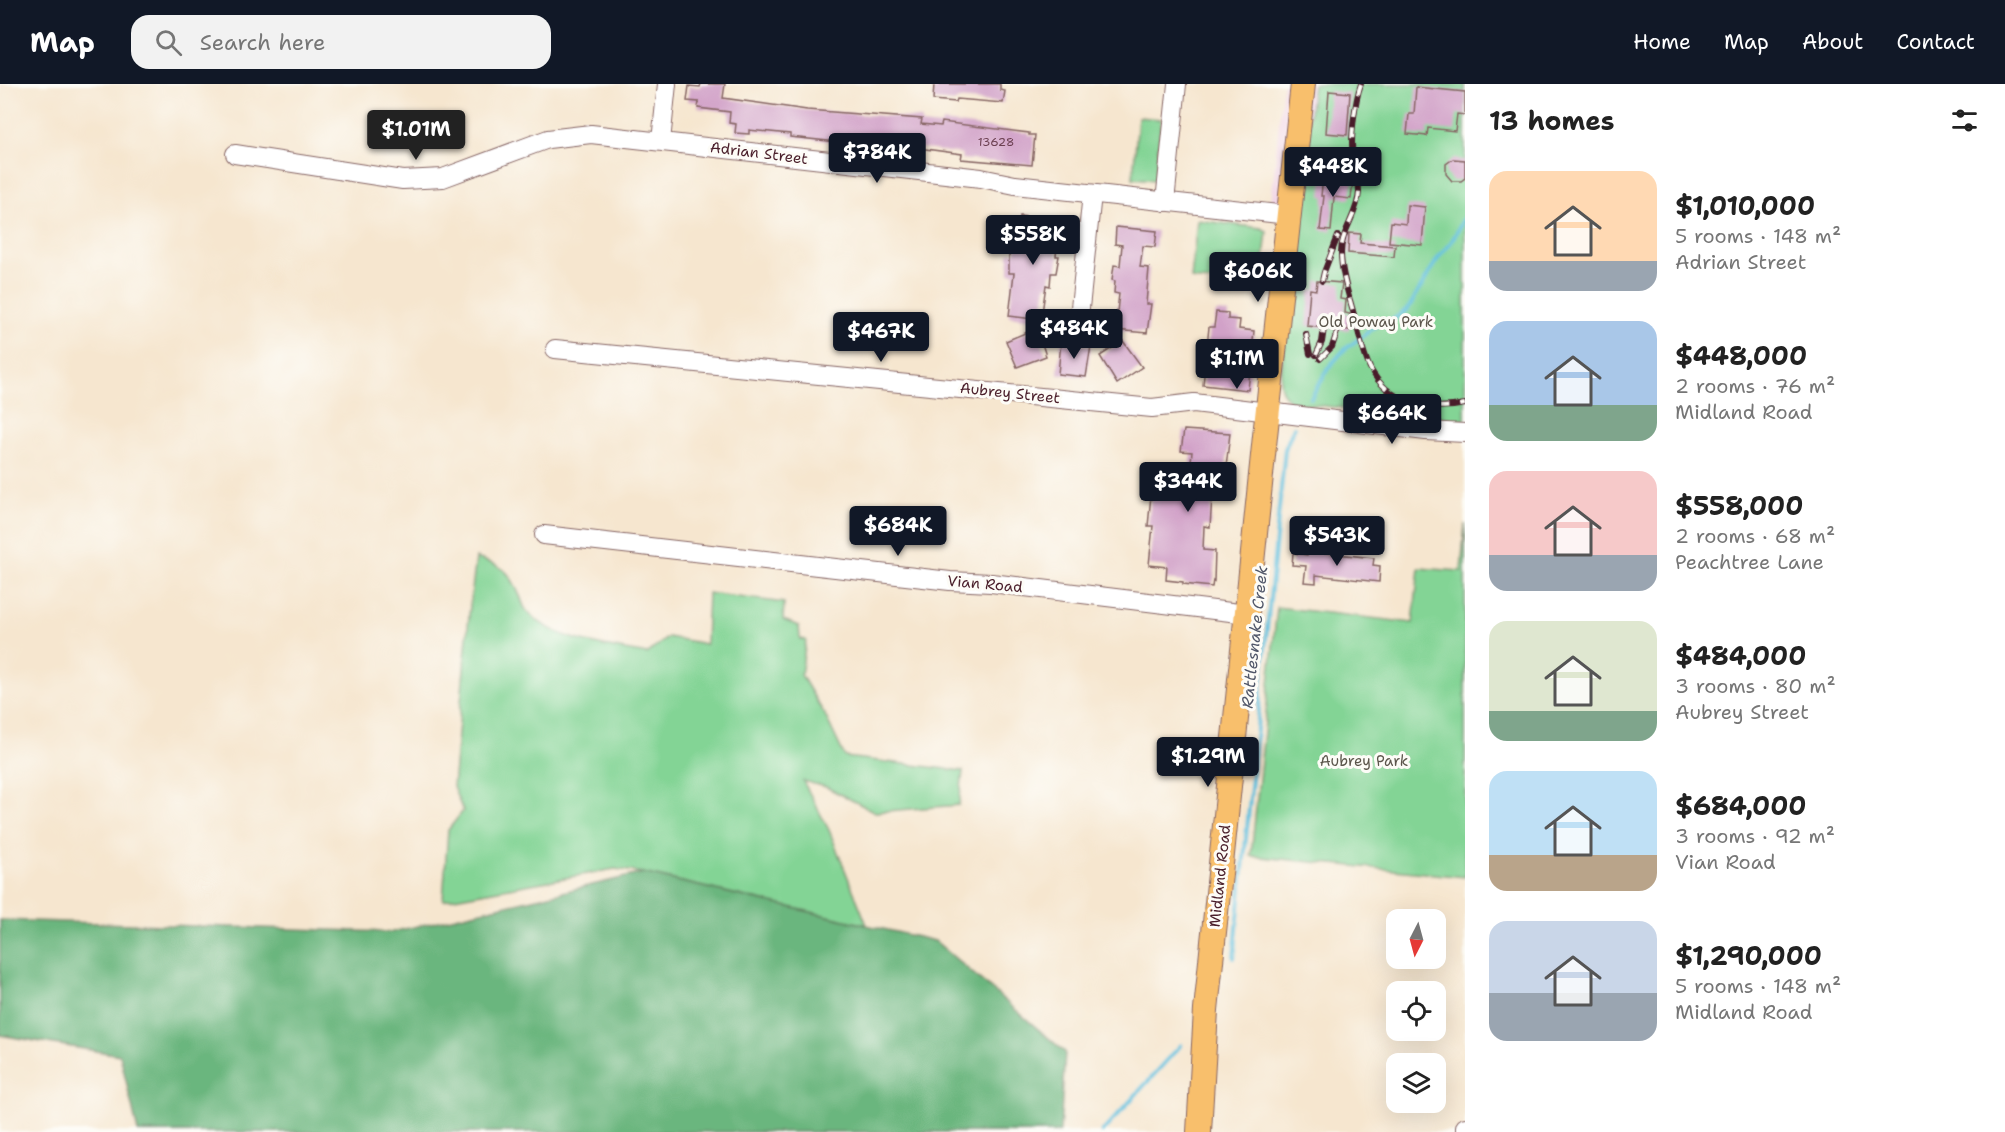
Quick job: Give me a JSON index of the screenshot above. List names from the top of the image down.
{
  "streets": {
    "main road": ["Midland Road"],
    "street": ["Adrian Street", "Aubrey Street", "Vian Road"]
  },
  "crossings": [
    ["Adrian Street", "Midland Road"],
    ["Aubrey Street", "Midland Road"],
    ["Vian Road", "Midland Road"]
  ],
  "water": ["Rattlesnake Creek"],
  "parks": ["Old Poway Park", "Aubrey Park"],
  "house_numbers": ["13628"],
  "north": "bottom",
  "page": {
    "header": "Map",
    "search": "Search here",
    "nav": [
      "Home",
      "Map",
      "About",
      "Contact"
    ],
    "heading": "13 homes",
    "price": [
      "$1.01M",
      "$784K",
      "$448K",
      "$558K",
      "$606K",
      "$484K",
      "$467K",
      "$1.1M",
      "$664K",
      "$344K",
      "$684K",
      "$543K",
      "$1.29M"
    ],
    "list": [
      {
        "name": "$1,010,000",
        "note": "5 rooms · 148 m² · Adrian Street"
      },
      {
        "name": "$448,000",
        "note": "2 rooms · 76 m² · Midland Road"
      },
      {
        "name": "$558,000",
        "note": "2 rooms · 68 m² · Peachtree Lane"
      },
      {
        "name": "$484,000",
        "note": "3 rooms · 80 m² · Aubrey Street"
      },
      {
        "name": "$684,000",
        "note": "3 rooms · 92 m² · Vian Road"
      },
      {
        "name": "$1,290,000",
        "note": "5 rooms · 148 m² · Midland Road"
      }
    ]
  }
}
